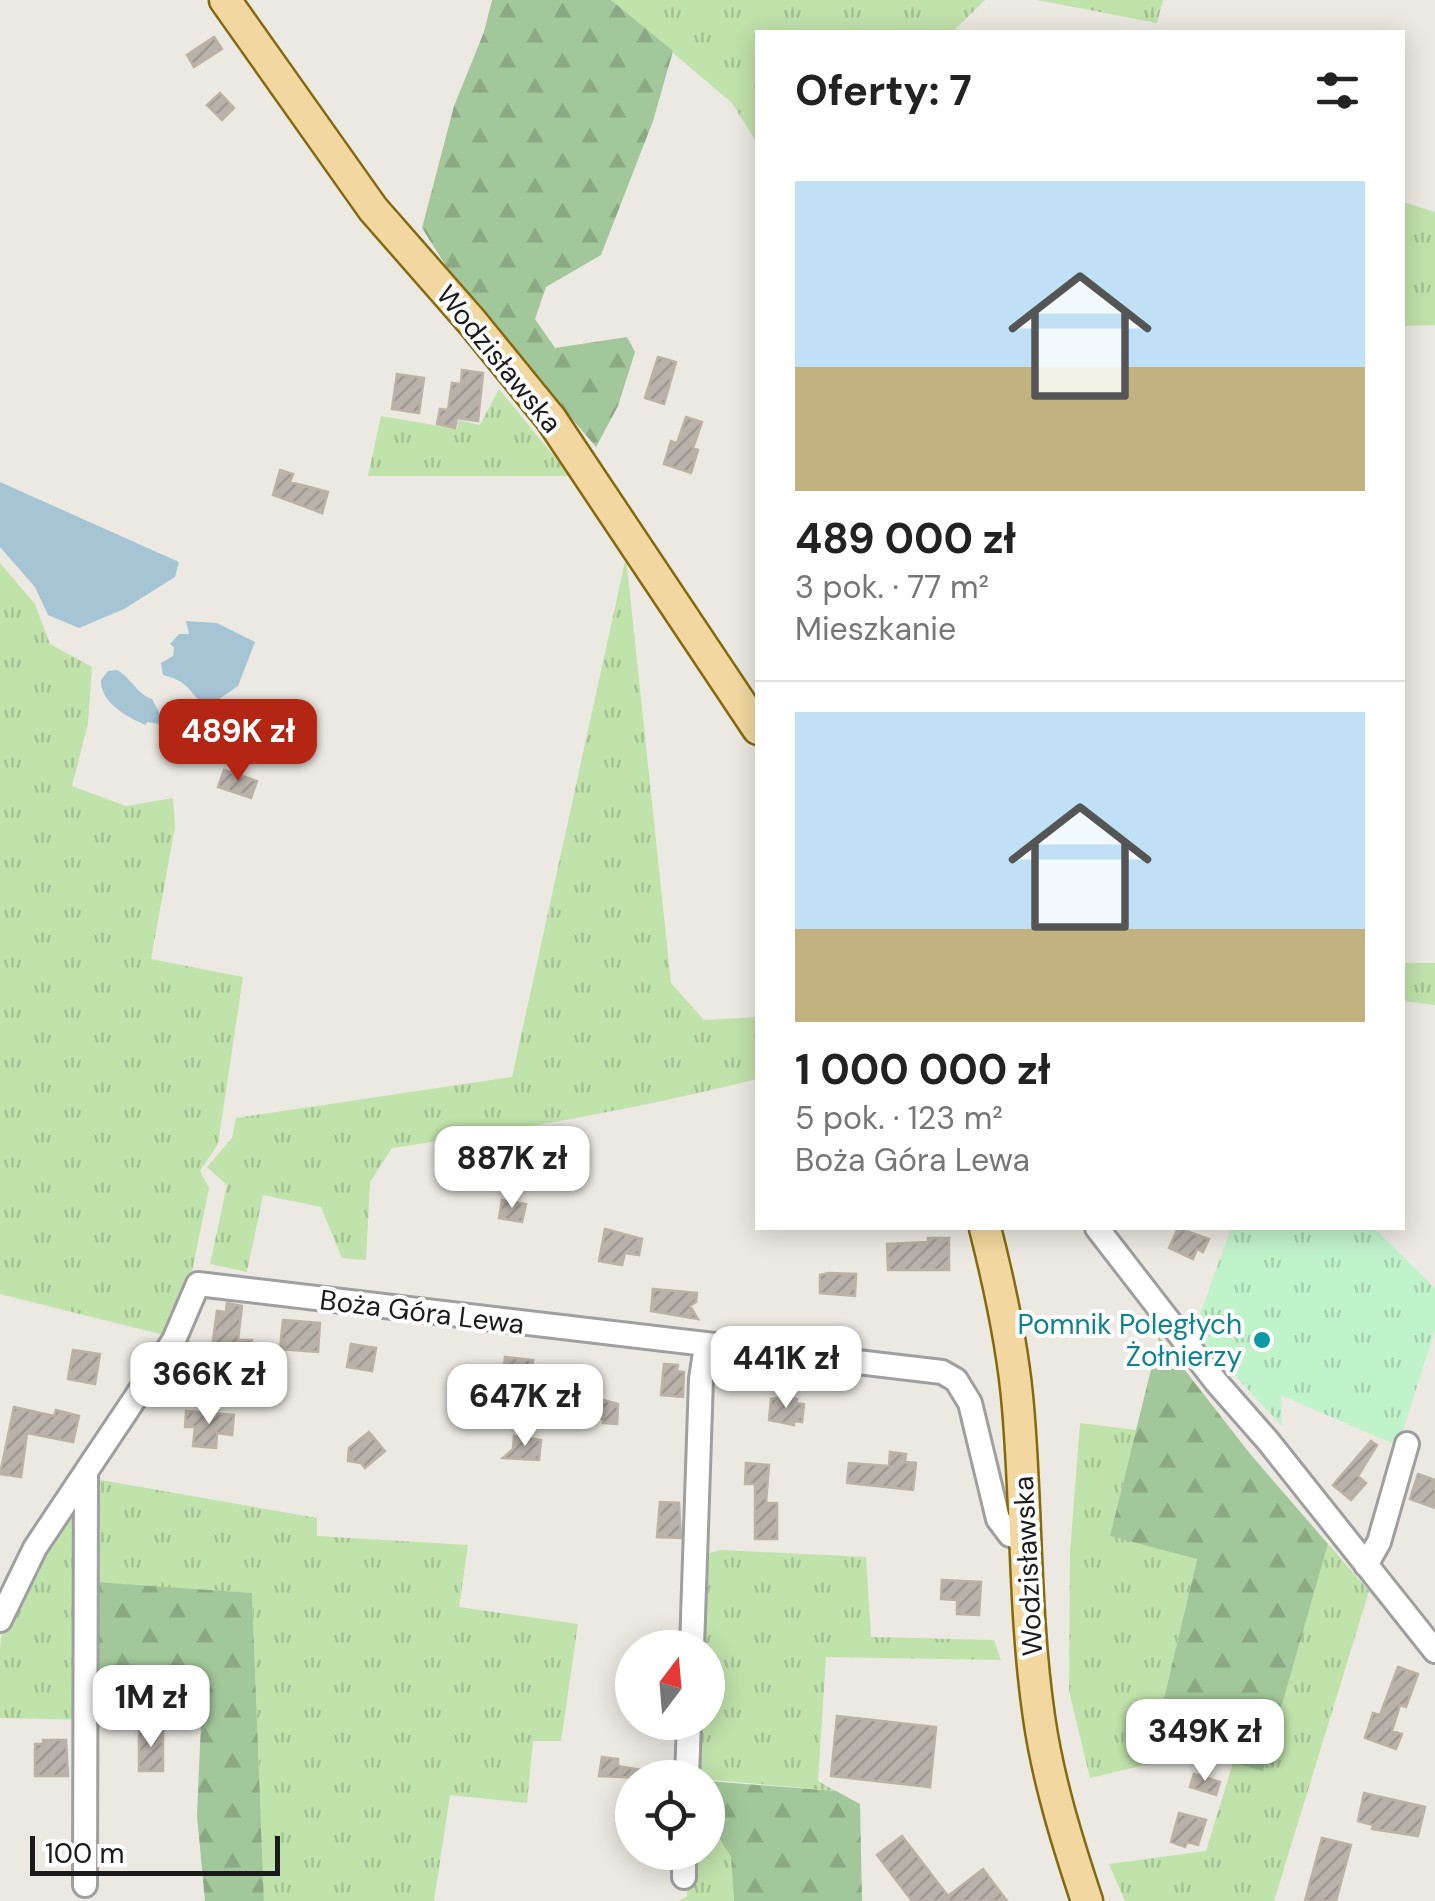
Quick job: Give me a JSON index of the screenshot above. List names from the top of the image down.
{
  "streets": {
    "main road": ["Wodzisławska"],
    "street": ["Boża Góra Lewa"]
  },
  "crossings": [
    ["Wodzisławska", "Boża Góra Lewa"]
  ],
  "places": ["Pomnik Poległych Żołnierzy"],
  "scale_bar": "100 m",
  "north": "top",
  "page": {
    "heading": "Oferty: 7",
    "list": [
      {
        "name": "489 000 zł",
        "note": "3 pok. · 77 m² · Mieszkanie"
      },
      {
        "name": "1 000 000 zł",
        "note": "5 pok. · 123 m² · Boża Góra Lewa"
      }
    ],
    "price": [
      "489K zł",
      "887K zł",
      "441K zł",
      "366K zł",
      "647K zł",
      "1M zł",
      "349K zł"
    ],
    "scale": "100 m"
  }
}
